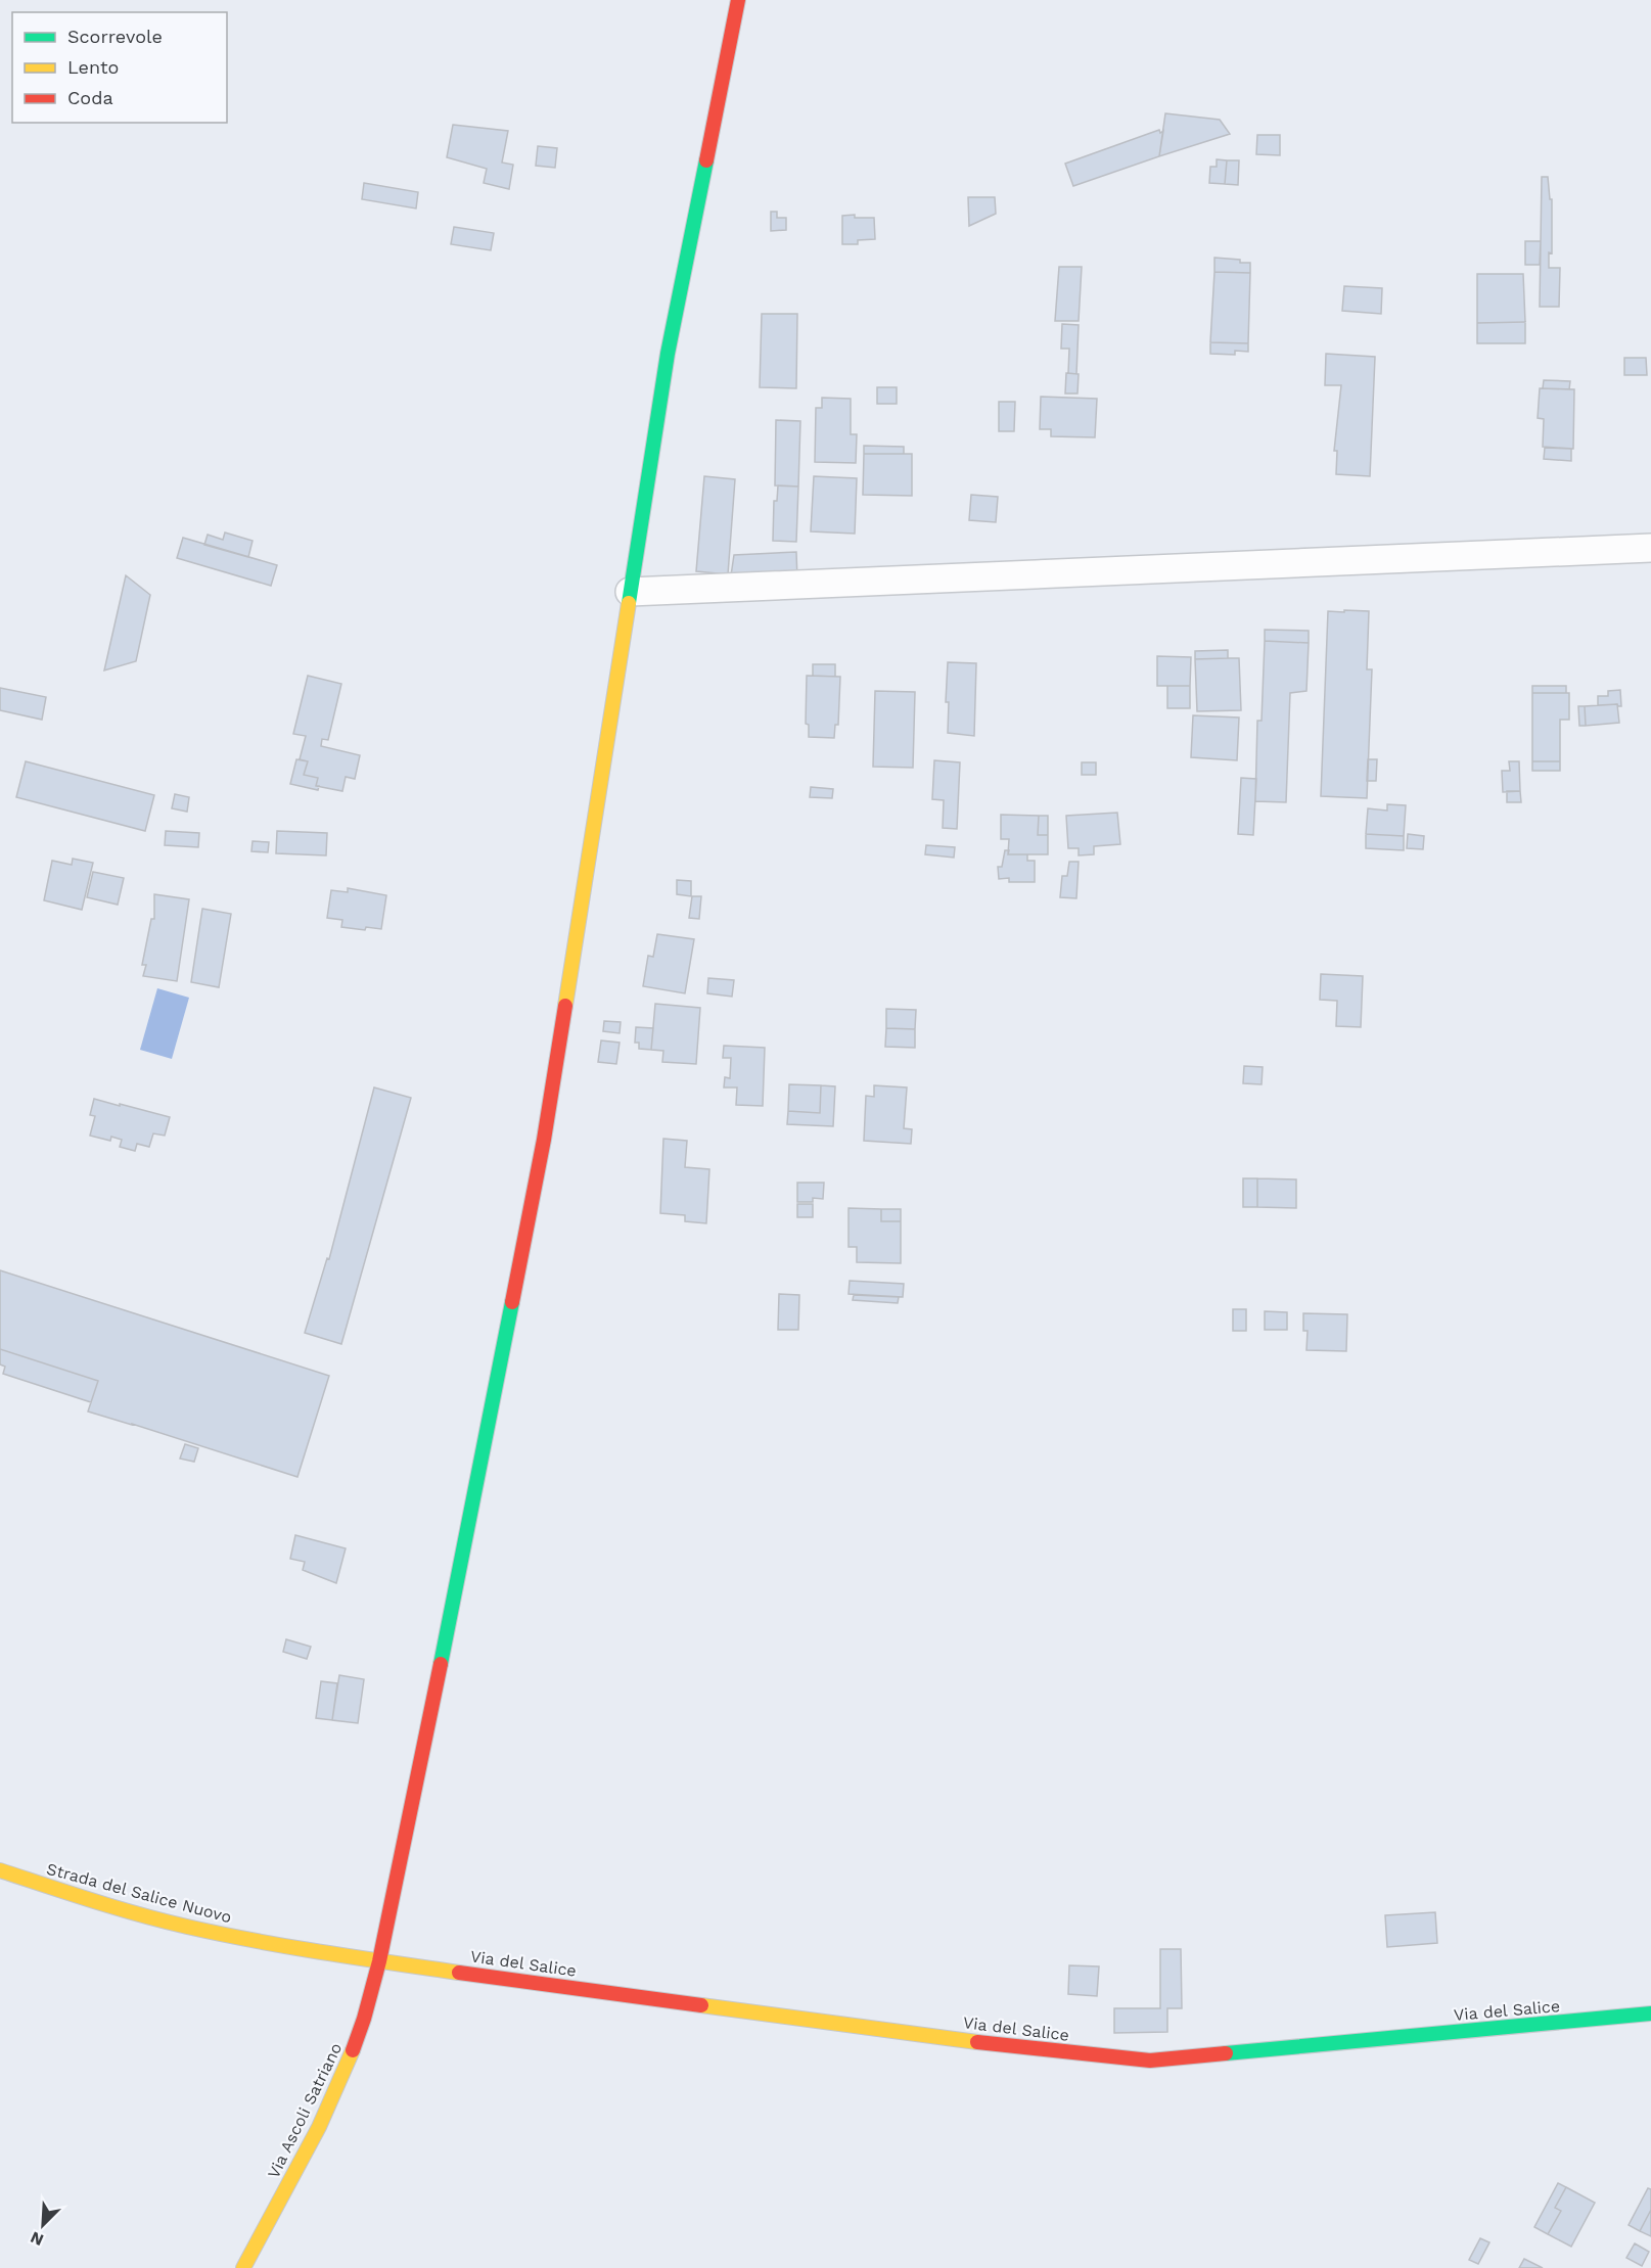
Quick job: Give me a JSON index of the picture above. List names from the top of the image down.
{
  "streets": {
    "main road": ["Strada del Salice Nuovo", "Via del Salice", "Via Ascoli Satriano"]
  },
  "crossings": [
    ["Strada del Salice Nuovo", "Via del Salice"],
    ["Strada del Salice Nuovo", "Via Ascoli Satriano"],
    ["Via del Salice", "Via Ascoli Satriano"]
  ],
  "legend": ["Scorrevole", "Lento", "Coda"],
  "north": "bottom left"
}
